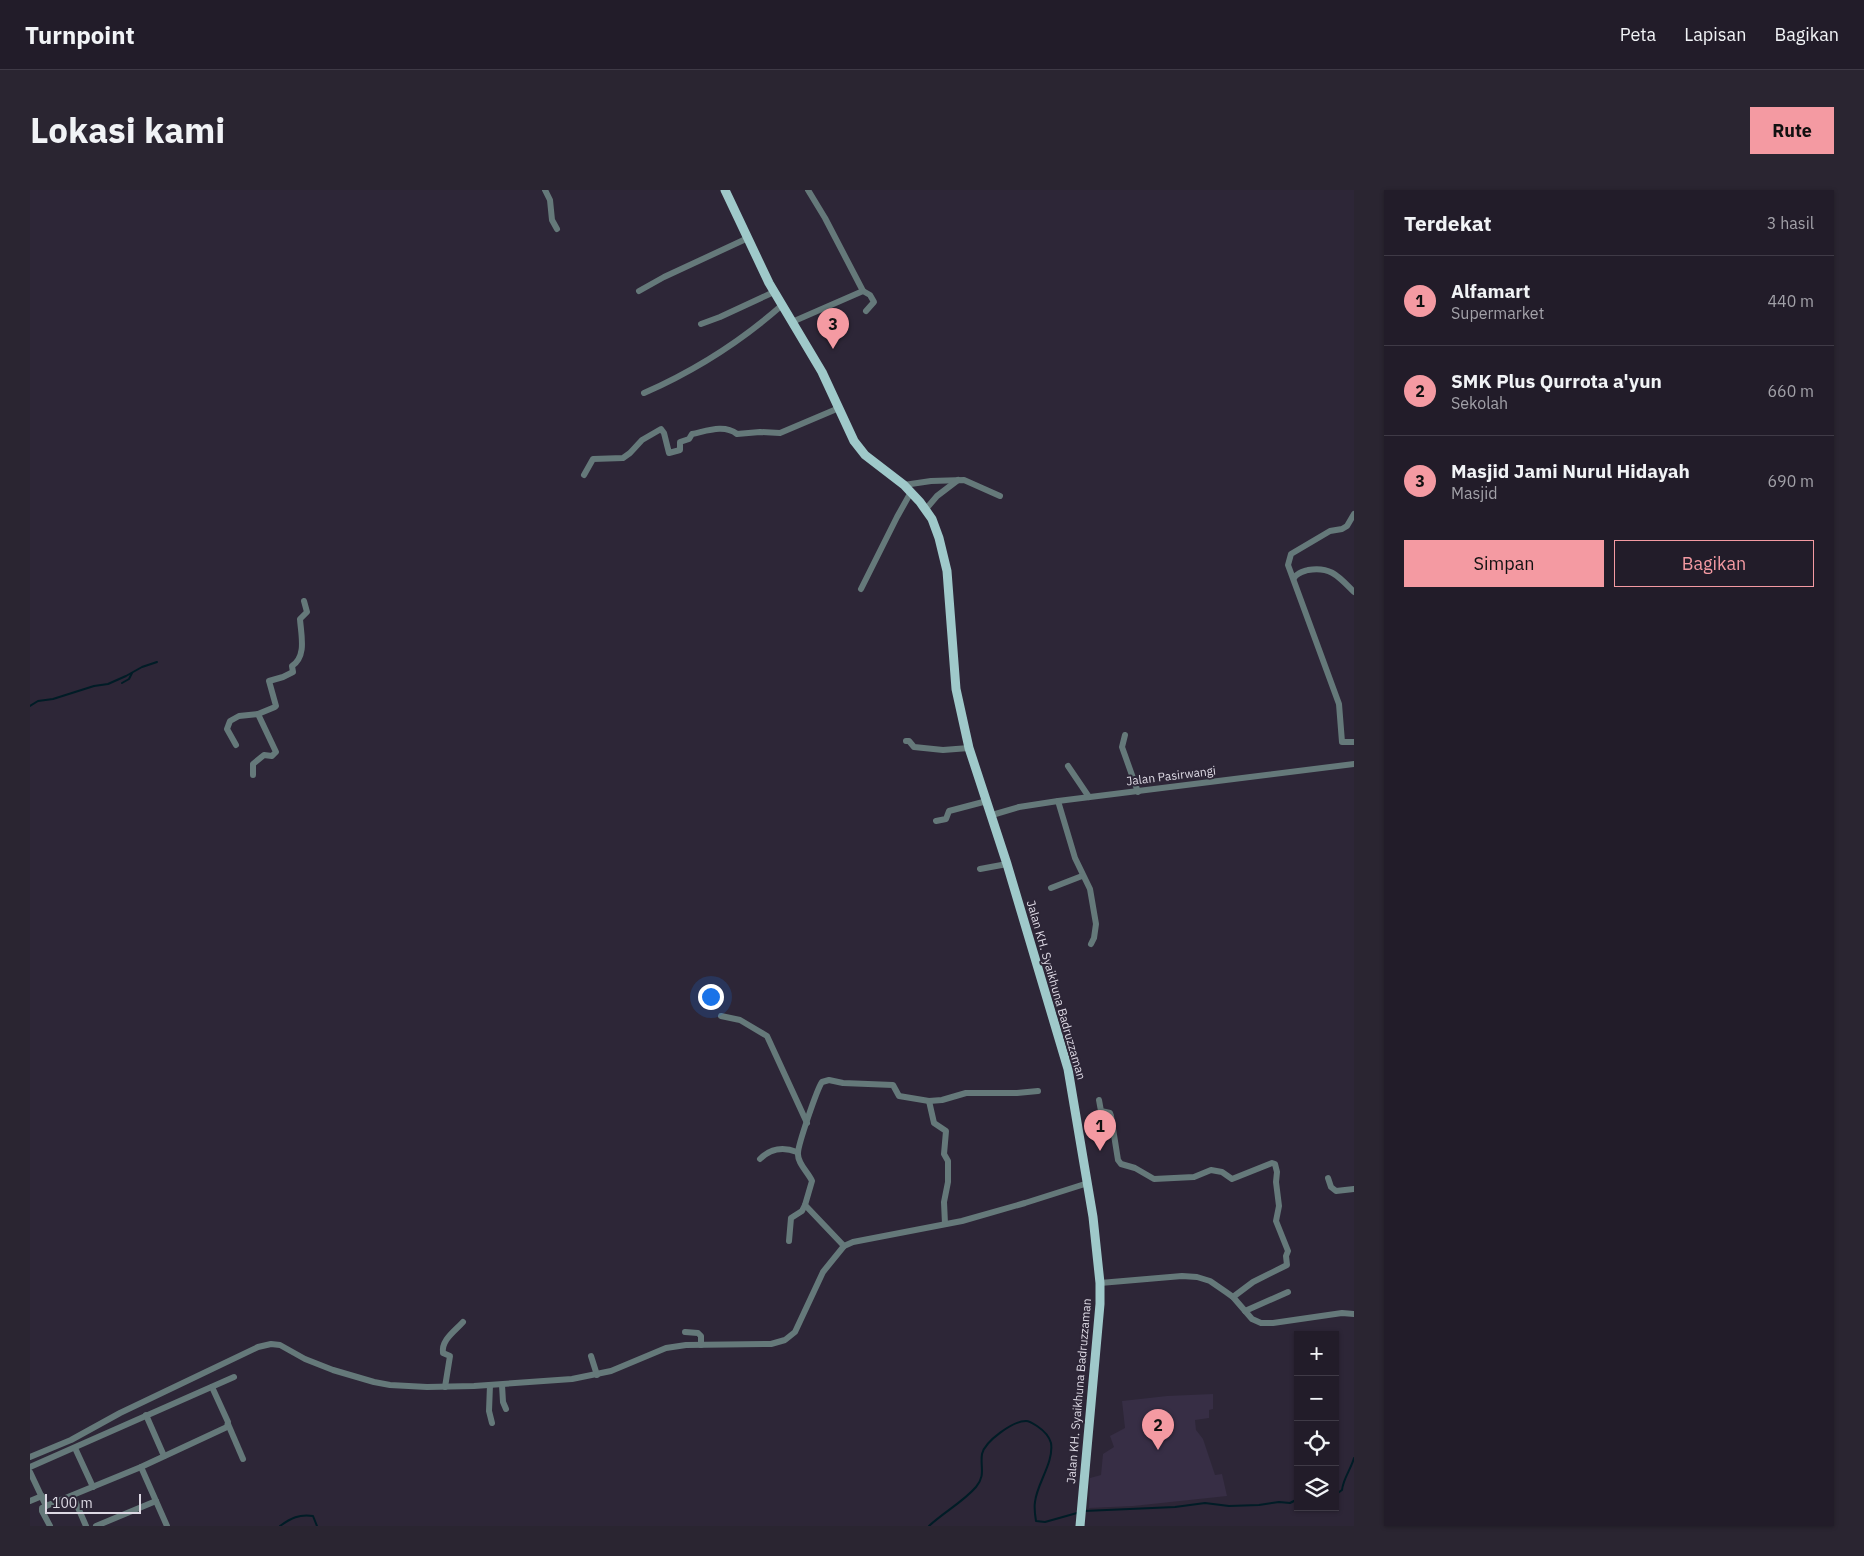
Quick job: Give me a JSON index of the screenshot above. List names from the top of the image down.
{
  "streets": {
    "main road": ["Jalan KH. Syaikhuna Badruzzaman"],
    "street": ["Jalan Pasirwangi"]
  },
  "crossings": [
    ["Jalan Pasirwangi", "Jalan KH. Syaikhuna Badruzzaman"]
  ],
  "scale_bar": "100 m",
  "page": {
    "header": "Turnpoint",
    "nav": ["Peta", "Lapisan", "Bagikan"],
    "title": "Lokasi kami",
    "buttons": [
      "Rute",
      ["Simpan", "Bagikan"]
    ],
    "heading": ["Terdekat", "3 hasil"],
    "list": [
      {
        "mark": "1",
        "name": "Alfamart",
        "note": "Supermarket",
        "value": "440 m"
      },
      {
        "mark": "2",
        "name": "SMK Plus Qurrota a'yun",
        "note": "Sekolah",
        "value": "660 m"
      },
      {
        "mark": "3",
        "name": "Masjid Jami Nurul Hidayah",
        "note": "Masjid",
        "value": "690 m"
      }
    ],
    "pins": ["3", "1", "2"],
    "map_buttons": ["+", "−"],
    "scale": "100 m"
  }
}
